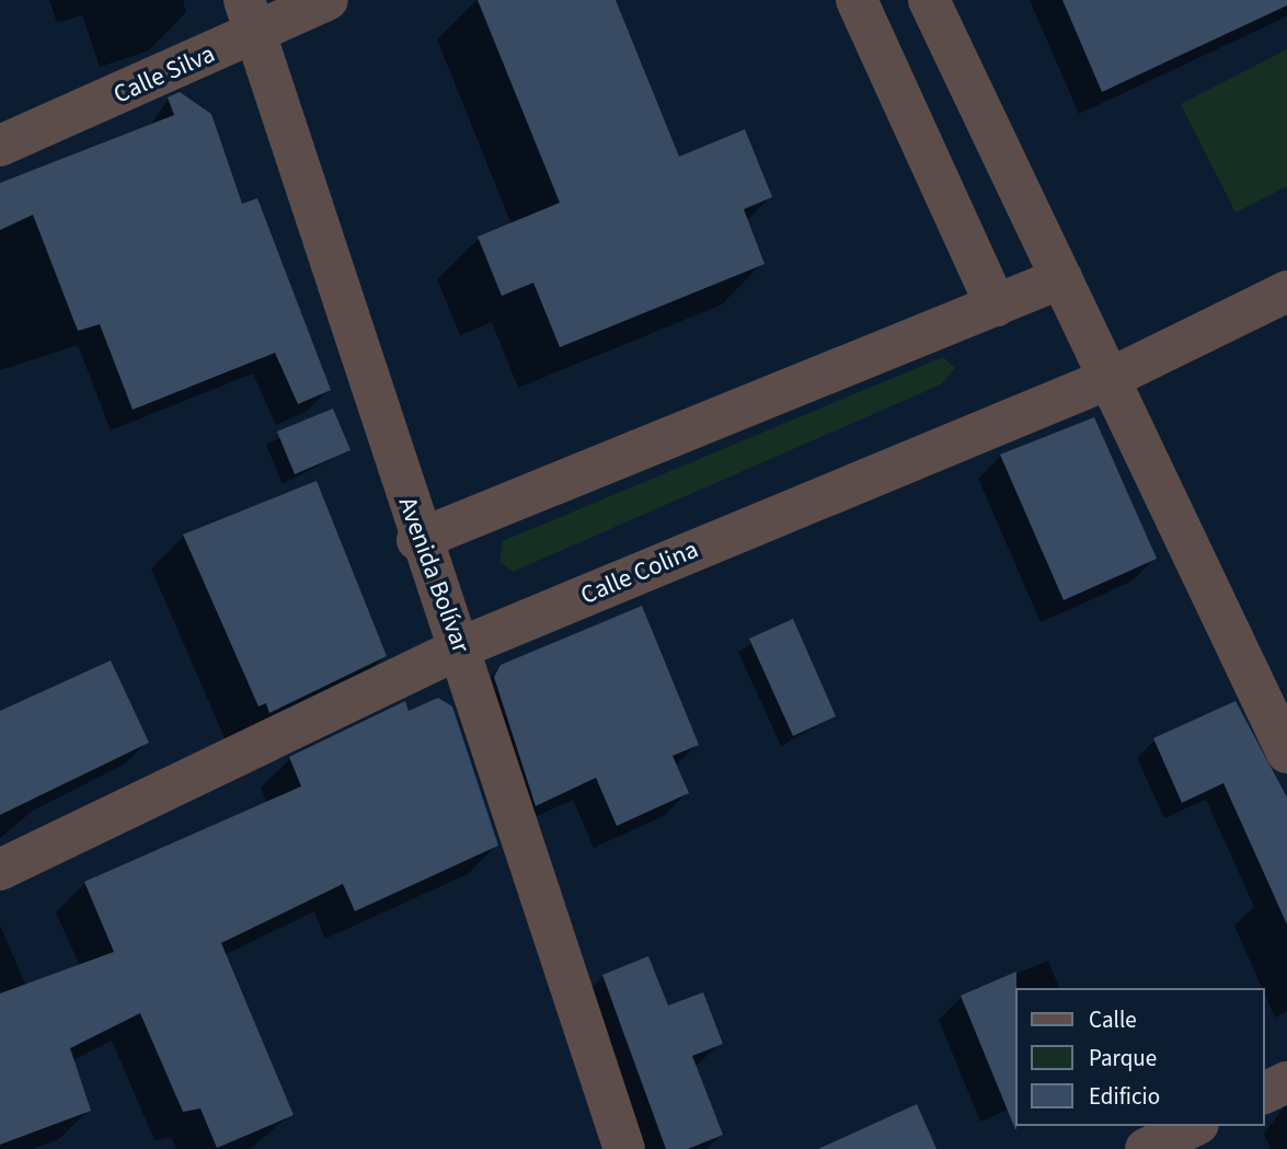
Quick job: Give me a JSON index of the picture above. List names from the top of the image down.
{
  "streets": {
    "street": ["Calle Silva", "Calle Colina", "Avenida Bolívar"]
  },
  "crossings": [
    ["Calle Silva", "Avenida Bolívar"],
    ["Calle Colina", "Avenida Bolívar"]
  ],
  "legend": ["Calle", "Parque", "Edificio"]
}
